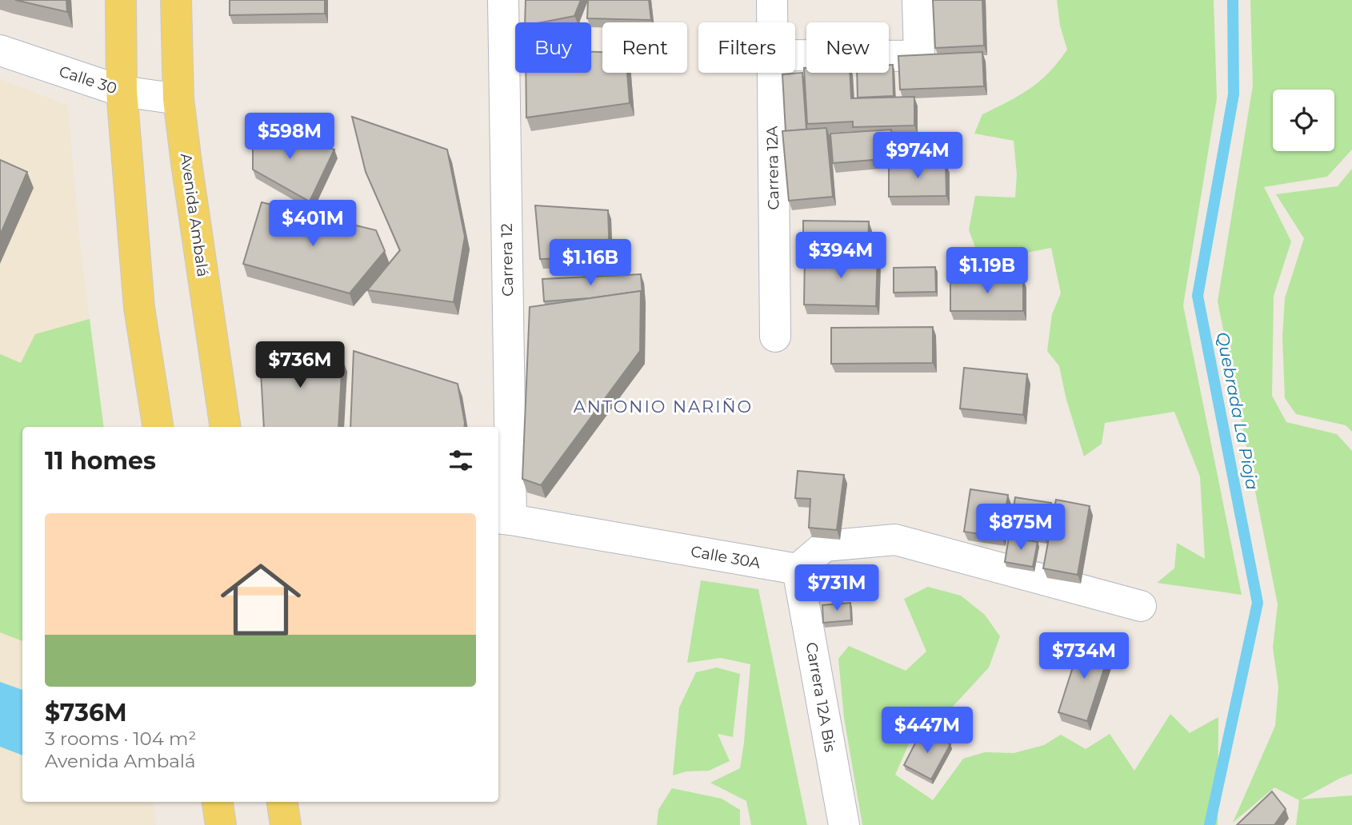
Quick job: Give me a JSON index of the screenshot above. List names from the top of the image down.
{
  "streets": {
    "main road": ["Avenida Ambalá"],
    "street": [
      "Calle 30",
      "Carrera 12A",
      "Carrera 12",
      "Calle 30A",
      "Carrera 12A Bis"
    ]
  },
  "crossings": [
    ["Calle 30", "Avenida Ambalá"],
    ["Carrera 12", "Calle 30A"],
    ["Calle 30A", "Carrera 12A Bis"]
  ],
  "districts": ["ANTONIO NARIÑO"],
  "water": ["Quebrada La Pioja"],
  "page": {
    "chip": [
      "Buy",
      "Rent",
      "Filters",
      "New"
    ],
    "price": [
      "$598M",
      "$974M",
      "$401M",
      "$394M",
      "$1.16B",
      "$1.19B",
      "$736M",
      "$875M",
      "$731M",
      "$734M",
      "$447M"
    ],
    "heading": "11 homes",
    "list": [
      {
        "name": "$736M",
        "note": "3 rooms · 104 m² · Avenida Ambalá"
      }
    ]
  }
}
